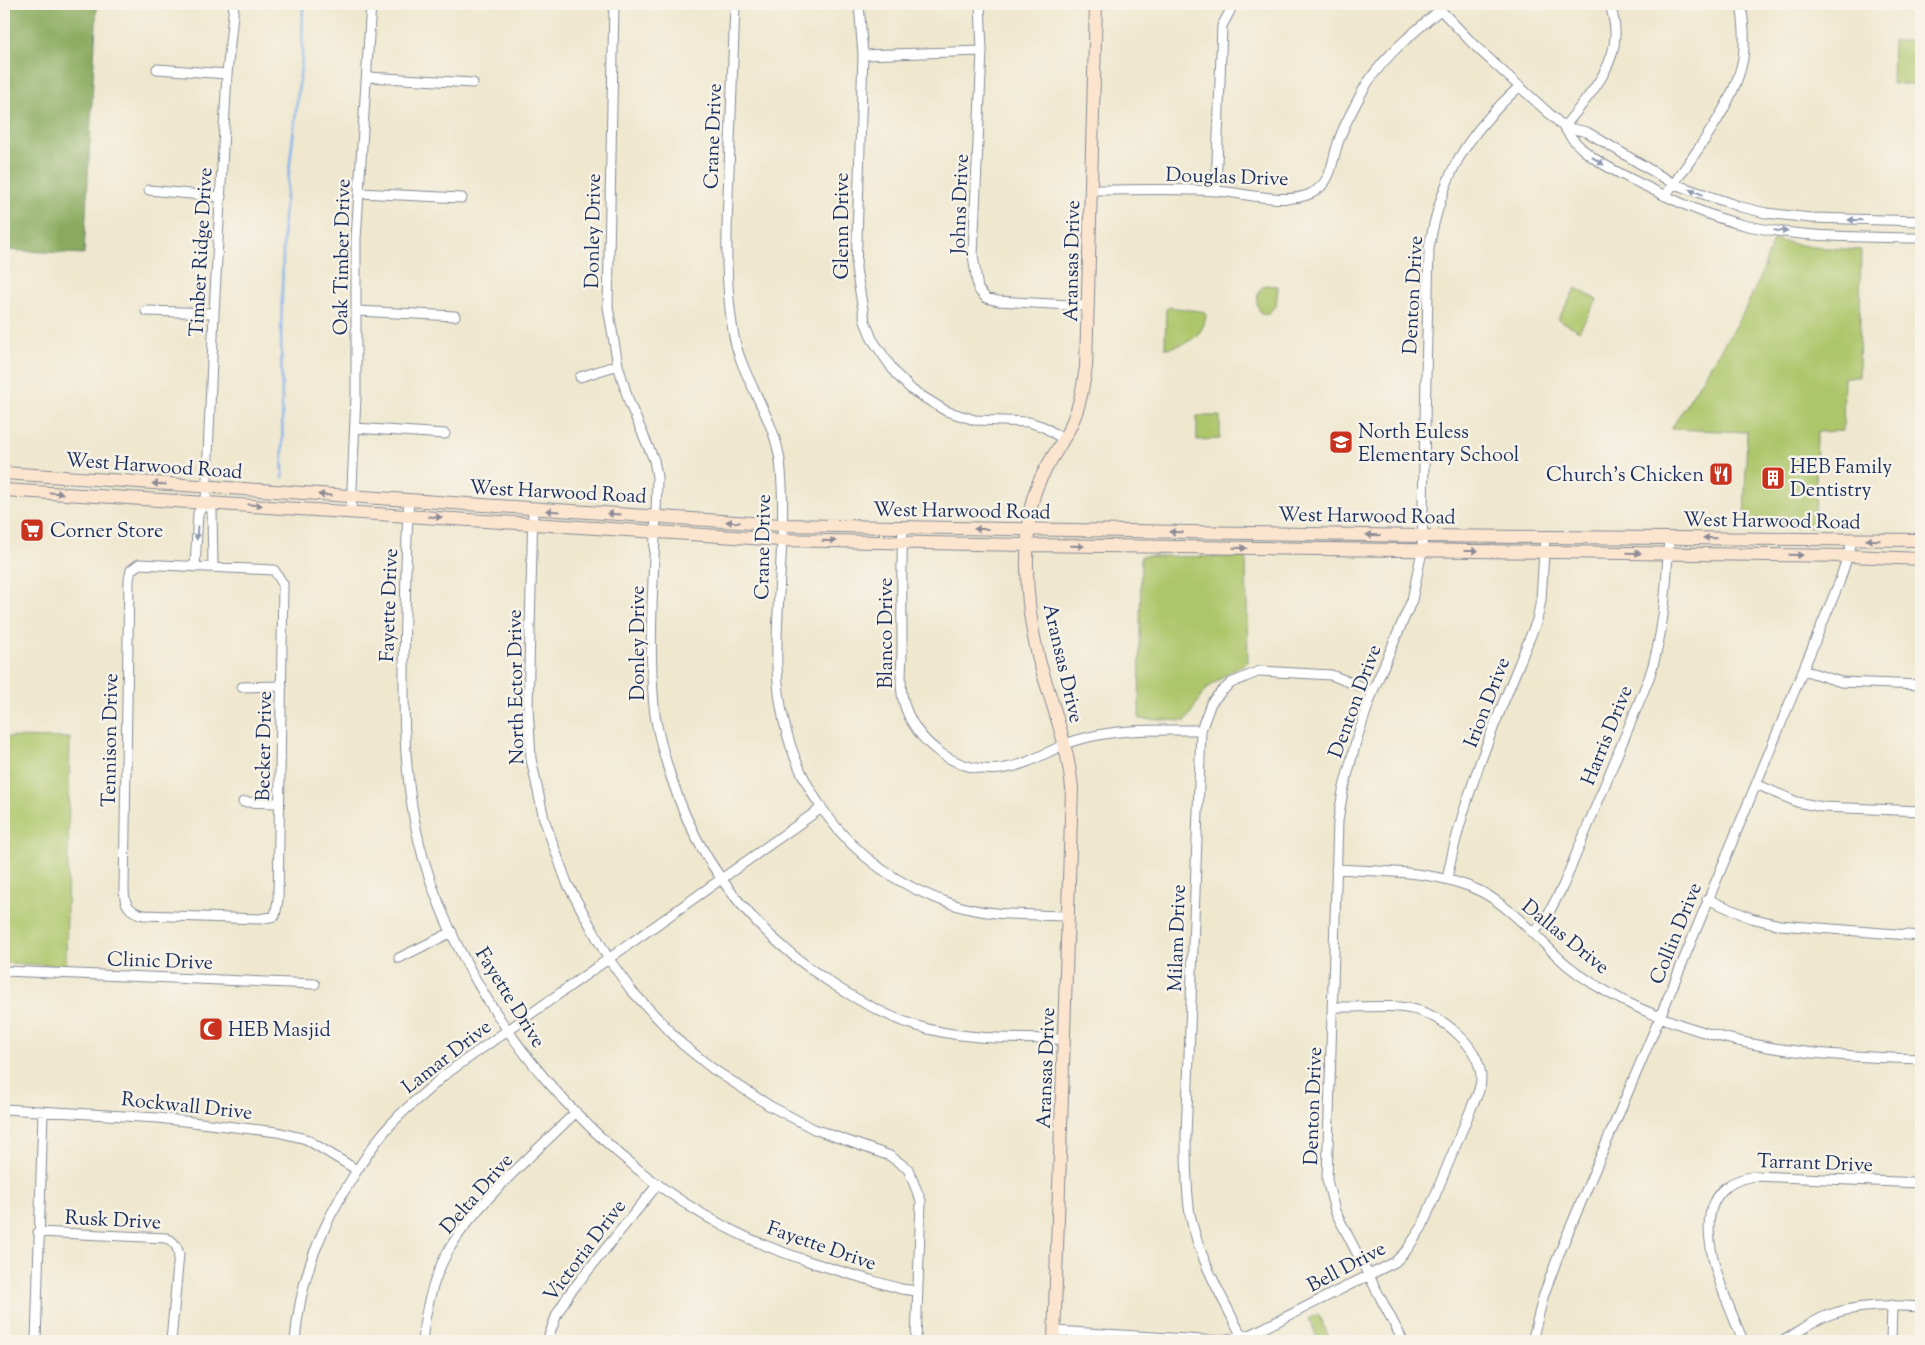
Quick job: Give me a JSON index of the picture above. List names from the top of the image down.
{
  "streets": {
    "main road": ["Aransas Drive", "West Harwood Road"],
    "street": [
      "Crane Drive",
      "Douglas Drive",
      "Johns Drive",
      "Glenn Drive",
      "Donley Drive",
      "Timber Ridge Drive",
      "Oak Timber Drive",
      "Denton Drive",
      "Fayette Drive",
      "Blanco Drive",
      "North Ector Drive",
      "Irion Drive",
      "Harris Drive",
      "Tennison Drive",
      "Becker Drive",
      "Collin Drive",
      "Dallas Drive",
      "Milam Drive",
      "Clinic Drive",
      "Lamar Drive",
      "Rockwall Drive",
      "Tarrant Drive",
      "Delta Drive",
      "Rusk Drive",
      "Victoria Drive",
      "Bell Drive"
    ]
  },
  "crossings": [
    ["Crane Drive", "Aransas Drive"],
    ["Crane Drive", "West Harwood Road"],
    ["Crane Drive", "Lamar Drive"],
    ["Douglas Drive", "Aransas Drive"],
    ["Johns Drive", "Aransas Drive"],
    ["Glenn Drive", "Aransas Drive"],
    ["Donley Drive", "Aransas Drive"],
    ["Donley Drive", "West Harwood Road"],
    ["Donley Drive", "Lamar Drive"],
    ["Timber Ridge Drive", "West Harwood Road"],
    ["Oak Timber Drive", "West Harwood Road"],
    ["Aransas Drive", "West Harwood Road"],
    ["Aransas Drive", "Blanco Drive"],
    ["Aransas Drive", "Bell Drive"],
    ["Denton Drive", "West Harwood Road"],
    ["Denton Drive", "Dallas Drive"],
    ["Denton Drive", "Milam Drive"],
    ["Denton Drive", "Bell Drive"],
    ["West Harwood Road", "Fayette Drive"],
    ["West Harwood Road", "Blanco Drive"],
    ["West Harwood Road", "North Ector Drive"],
    ["West Harwood Road", "Irion Drive"],
    ["West Harwood Road", "Harris Drive"],
    ["West Harwood Road", "Collin Drive"],
    ["Fayette Drive", "North Ector Drive"],
    ["Fayette Drive", "Lamar Drive"],
    ["Fayette Drive", "Delta Drive"],
    ["Fayette Drive", "Victoria Drive"],
    ["Blanco Drive", "Milam Drive"],
    ["North Ector Drive", "Lamar Drive"],
    ["Irion Drive", "Dallas Drive"],
    ["Harris Drive", "Dallas Drive"],
    ["Tennison Drive", "Becker Drive"],
    ["Collin Drive", "Dallas Drive"],
    ["Milam Drive", "Bell Drive"],
    ["Lamar Drive", "Rockwall Drive"]
  ],
  "places": {
    "school or university": ["North Euless Elementary School"],
    "restaurant": ["Church's Chicken"],
    "building": ["HEB Family Dentistry"],
    "supermarket": ["Corner Store"],
    "mosque": ["HEB Masjid"]
  }
}
